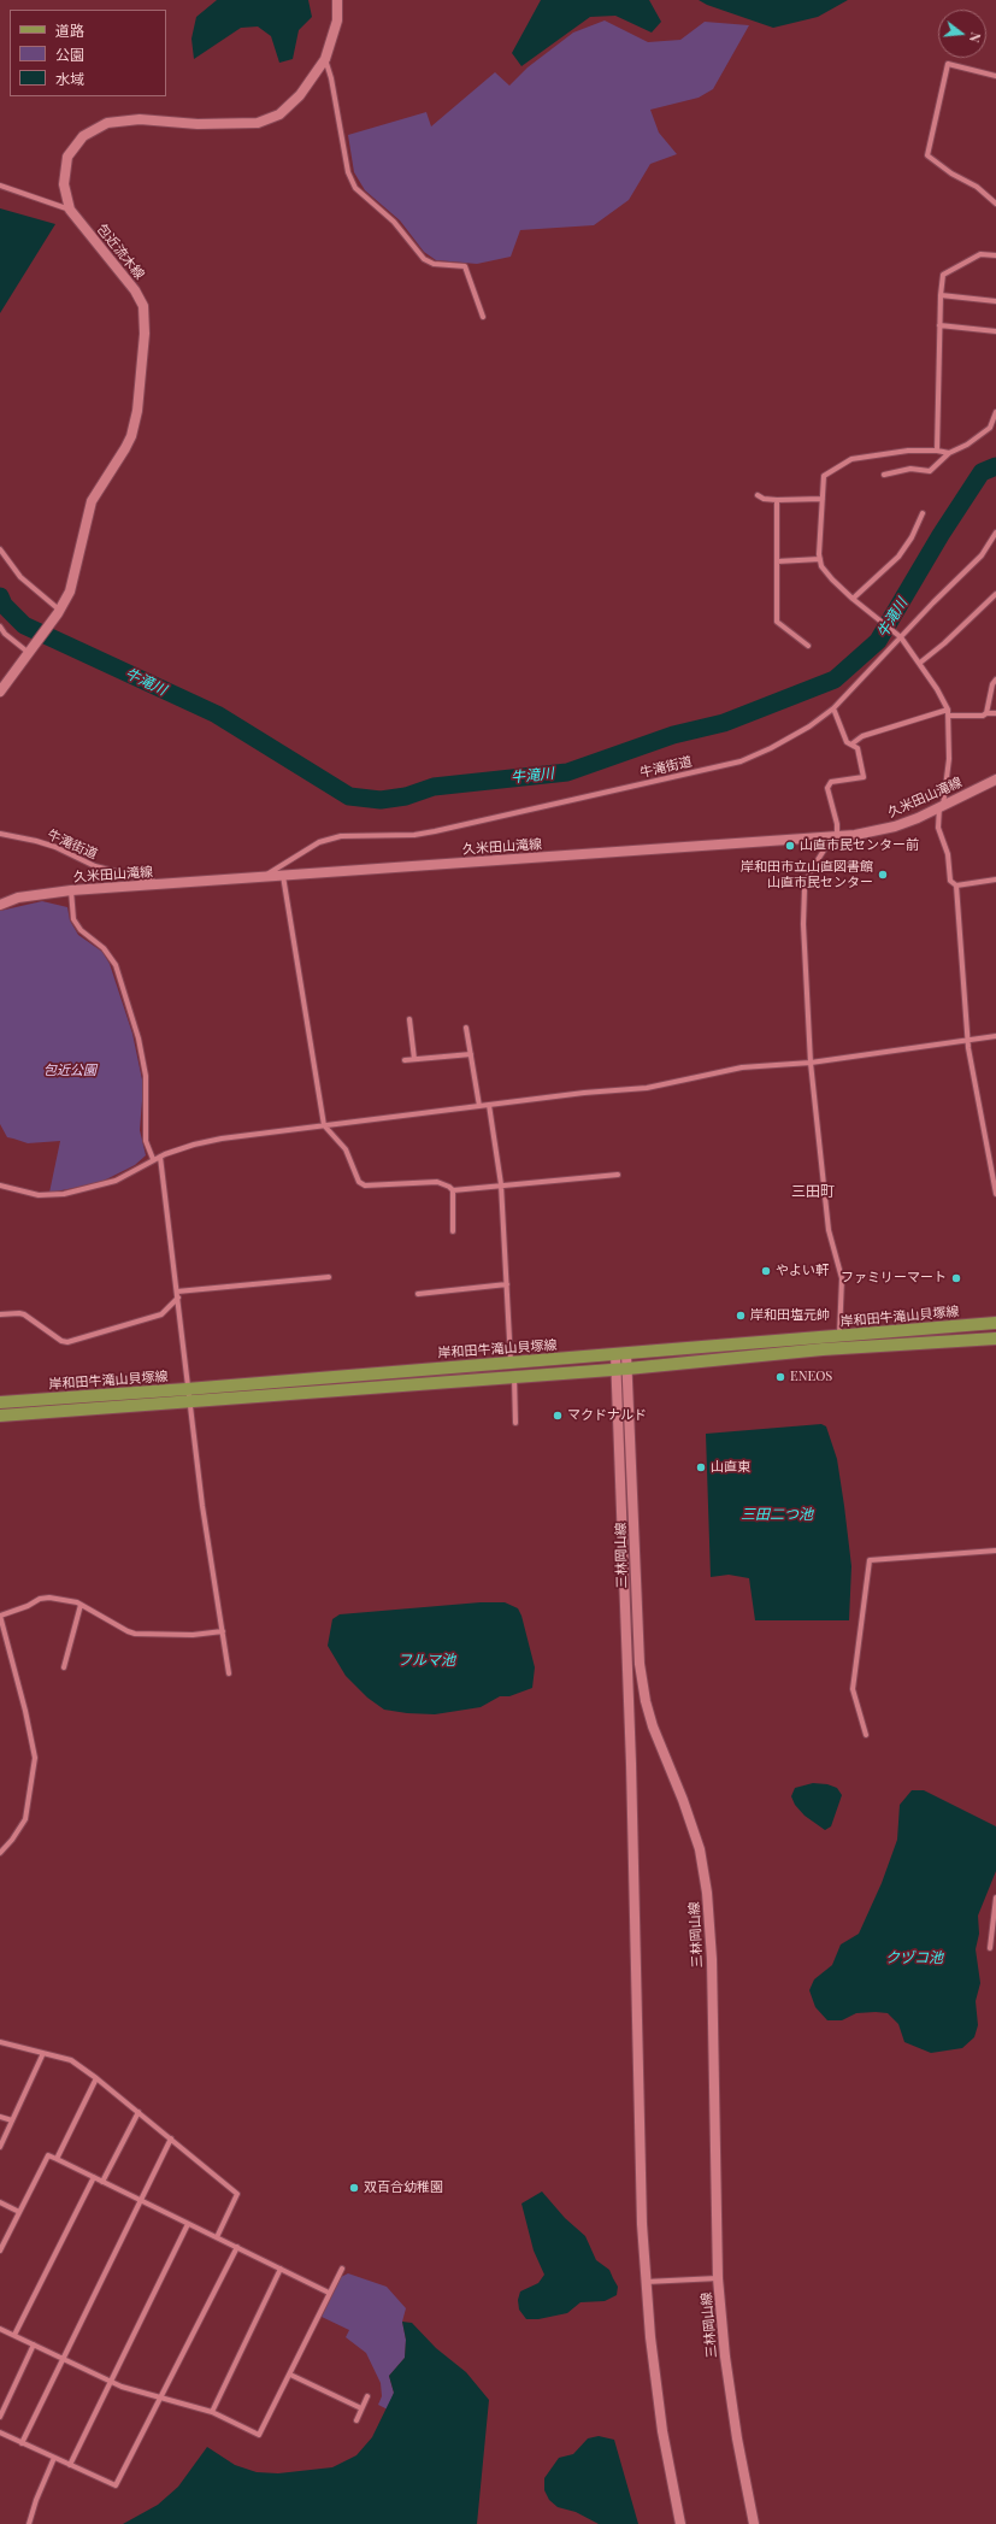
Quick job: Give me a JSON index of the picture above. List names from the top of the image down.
{
  "streets": {
    "main road": [
      "包近流木線",
      "久米田山滝線",
      "岸和田牛滝山貝塚線",
      "三林岡山線"
    ],
    "street": ["牛滝街道"]
  },
  "crossings": [
    ["牛滝街道", "久米田山滝線"],
    ["岸和田牛滝山貝塚線", "三林岡山線"]
  ],
  "districts": ["三田町"],
  "water": [
    "牛滝川",
    "三田二つ池",
    "フルマ池",
    "クヅコ池"
  ],
  "parks": ["包近公園"],
  "places": [
    "山直市民センター前",
    "岸和田市立山直図書館 山直市民センター",
    "やよい軒",
    "ファミリーマート",
    "岸和田塩元帥",
    "ENEOS",
    "マクドナルド",
    "山直東",
    "双百合幼稚園"
  ],
  "legend": ["道路", "公園", "水域"],
  "north": "right"
}
